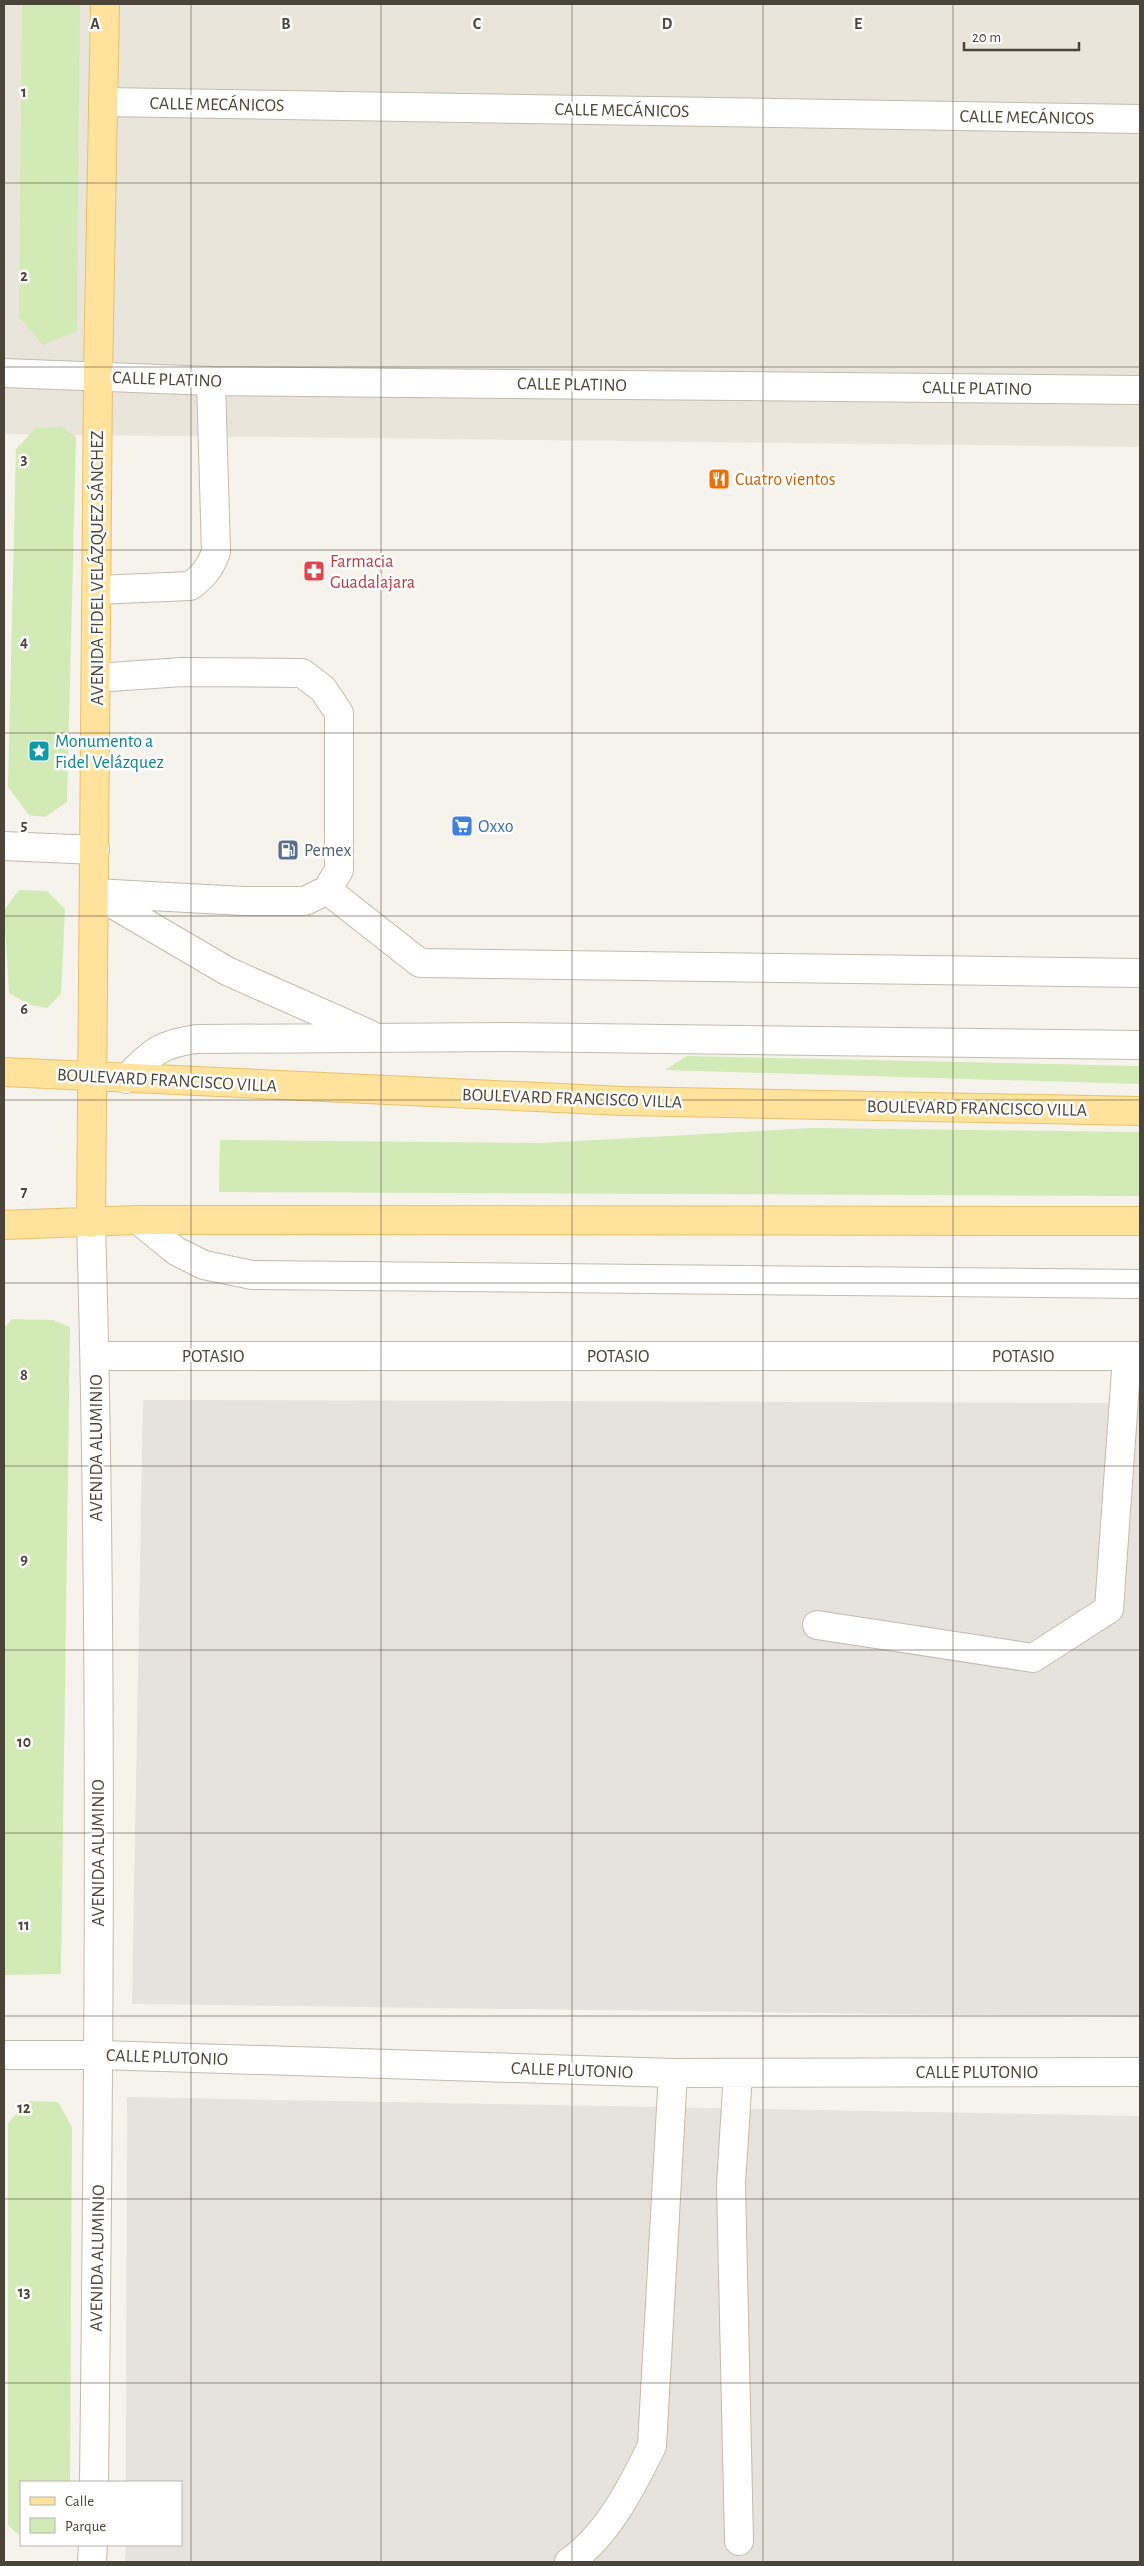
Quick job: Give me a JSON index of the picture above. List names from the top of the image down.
{
  "streets": {
    "main road": ["AVENIDA FIDEL VELÁZQUEZ SÁNCHEZ", "BOULEVARD FRANCISCO VILLA"],
    "street": [
      "CALLE MECÁNICOS",
      "CALLE PLATINO",
      "POTASIO",
      "AVENIDA ALUMINIO",
      "CALLE PLUTONIO"
    ]
  },
  "crossings": [
    ["CALLE MECÁNICOS", "AVENIDA FIDEL VELÁZQUEZ SÁNCHEZ"],
    ["CALLE PLATINO", "AVENIDA FIDEL VELÁZQUEZ SÁNCHEZ"],
    ["AVENIDA FIDEL VELÁZQUEZ SÁNCHEZ", "BOULEVARD FRANCISCO VILLA"],
    ["AVENIDA FIDEL VELÁZQUEZ SÁNCHEZ", "AVENIDA ALUMINIO"],
    ["POTASIO", "AVENIDA ALUMINIO"],
    ["AVENIDA ALUMINIO", "CALLE PLUTONIO"]
  ],
  "places": {
    "restaurant": ["Cuatro vientos"],
    "pharmacy": ["Farmacia Guadalajara"],
    "place": ["Monumento a Fidel Velázquez"],
    "supermarket": ["Oxxo"],
    "fuel station": ["Pemex"]
  },
  "legend": ["Calle", "Parque"],
  "scale_bar": "20 m",
  "grid": {
    "columns": [
      "A",
      "B",
      "C",
      "D",
      "E"
    ],
    "rows": [
      "1",
      "2",
      "3",
      "4",
      "5",
      "6",
      "7",
      "8",
      "9",
      "10",
      "11",
      "12",
      "13"
    ]
  }
}
